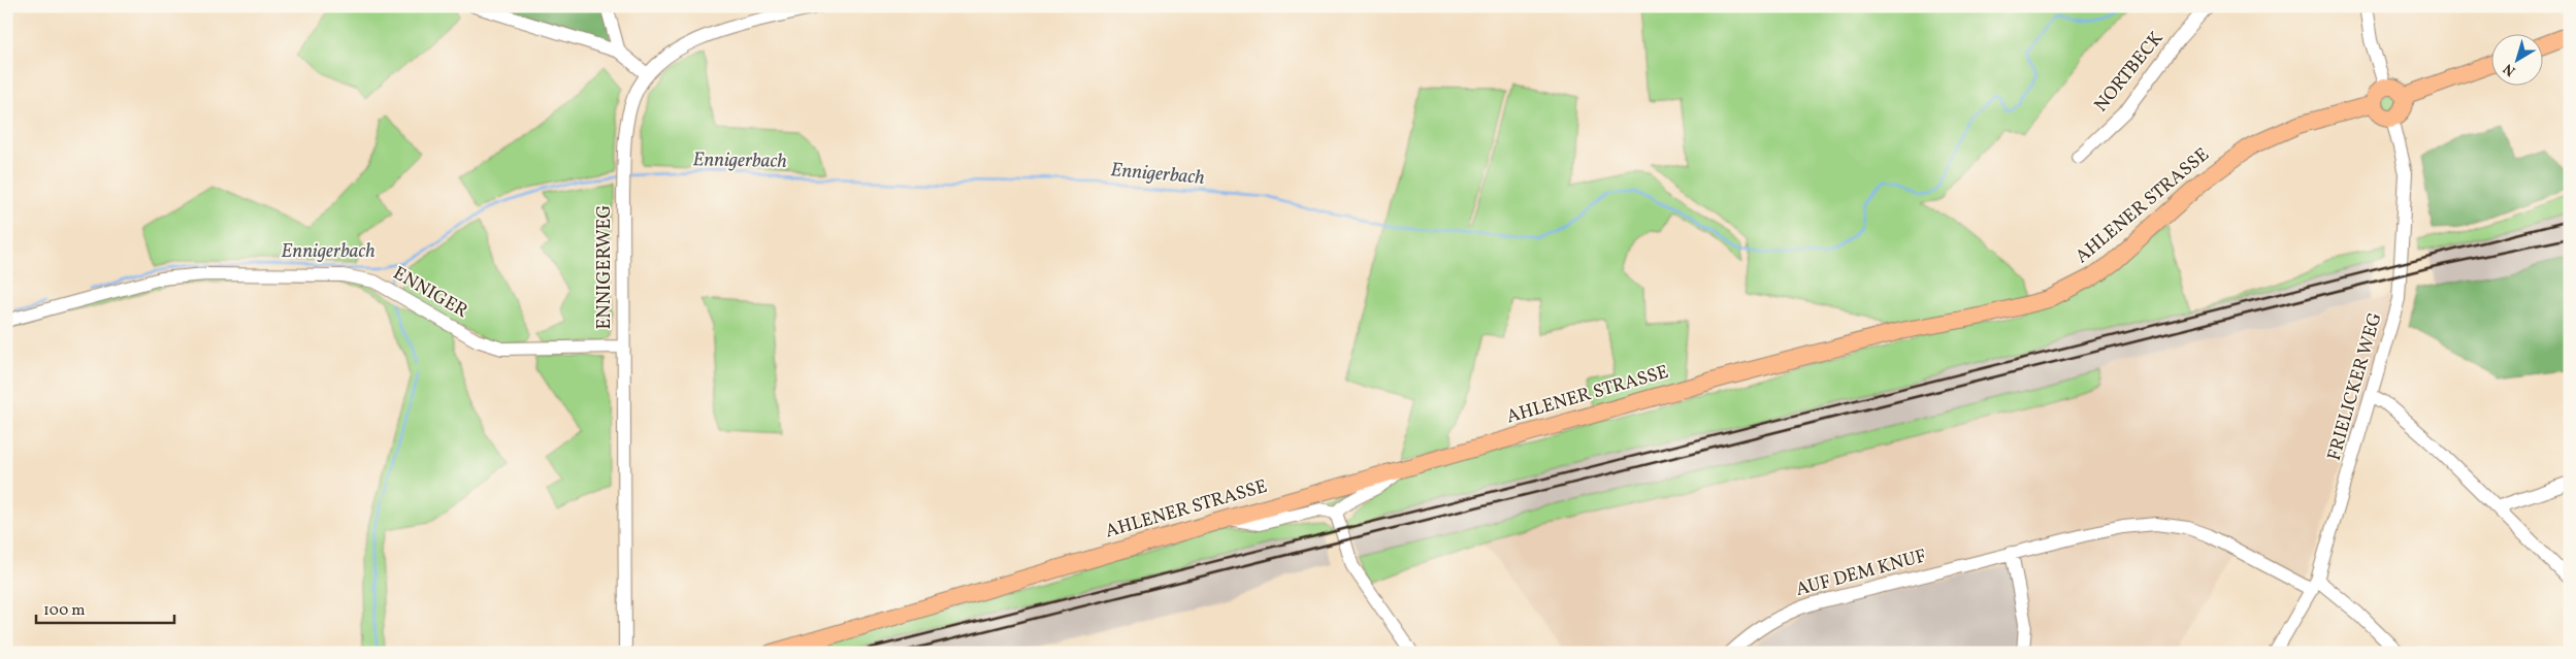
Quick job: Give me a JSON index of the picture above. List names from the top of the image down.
{
  "streets": {
    "main road": ["AHLENER STRASSE"],
    "street": [
      "NORTBECK",
      "ENNIGERWEG",
      "ENNIGER",
      "FRIELICKER WEG",
      "AUF DEM KNUF"
    ]
  },
  "crossings": [
    ["AHLENER STRASSE", "FRIELICKER WEG"],
    ["ENNIGERWEG", "ENNIGER"],
    ["FRIELICKER WEG", "AUF DEM KNUF"]
  ],
  "water": ["Ennigerbach"],
  "scale_bar": "100 m",
  "north": "bottom left"
}
